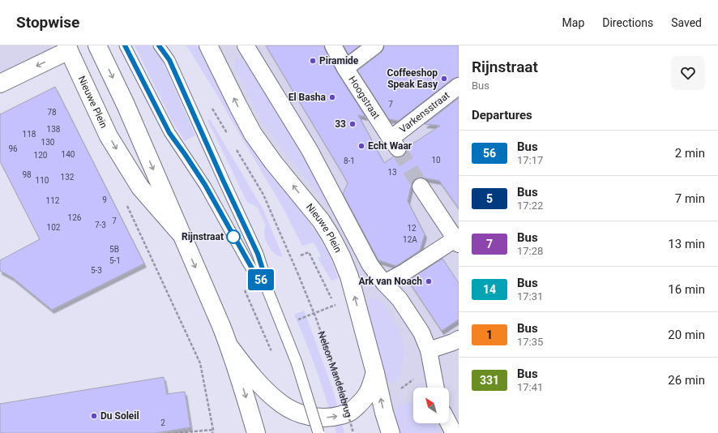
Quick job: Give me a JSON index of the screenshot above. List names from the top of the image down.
{
  "streets": {
    "street": ["Hoogstraat", "Nieuwe Plein", "Varkensstraat"],
    "path": ["Nelson Mandelabrug"]
  },
  "crossings": [
    ["Hoogstraat", "Varkensstraat"]
  ],
  "places": [
    "Piramide",
    "Coffeeshop Speak Easy",
    "El Basha",
    "33",
    "Echt Waar",
    "Rijnstraat",
    "Ark van Noach",
    "Du Soleil"
  ],
  "lines": ["bus line 56"],
  "house_numbers": [
    "7",
    "78",
    "138",
    "118",
    "130",
    "96",
    "140",
    "120",
    "10",
    "8-1",
    "13",
    "98",
    "132",
    "110",
    "9",
    "112",
    "126",
    "7",
    "7-3",
    "102",
    "12",
    "12A",
    "5B",
    "5-1",
    "5-3",
    "2"
  ],
  "north": "top left",
  "page": {
    "header": "Stopwise",
    "nav": ["Map", "Directions", "Saved"],
    "on_map": "56",
    "heading": [
      ["Rijnstraat", "Bus"],
      "Departures"
    ],
    "list": [
      {
        "mark": "56",
        "name": "Bus",
        "note": "17:17",
        "value": "2 min"
      },
      {
        "mark": "5",
        "name": "Bus",
        "note": "17:22",
        "value": "7 min"
      },
      {
        "mark": "7",
        "name": "Bus",
        "note": "17:28",
        "value": "13 min"
      },
      {
        "mark": "14",
        "name": "Bus",
        "note": "17:31",
        "value": "16 min"
      },
      {
        "mark": "1",
        "name": "Bus",
        "note": "17:35",
        "value": "20 min"
      },
      {
        "mark": "331",
        "name": "Bus",
        "note": "17:41",
        "value": "26 min"
      }
    ]
  }
}
